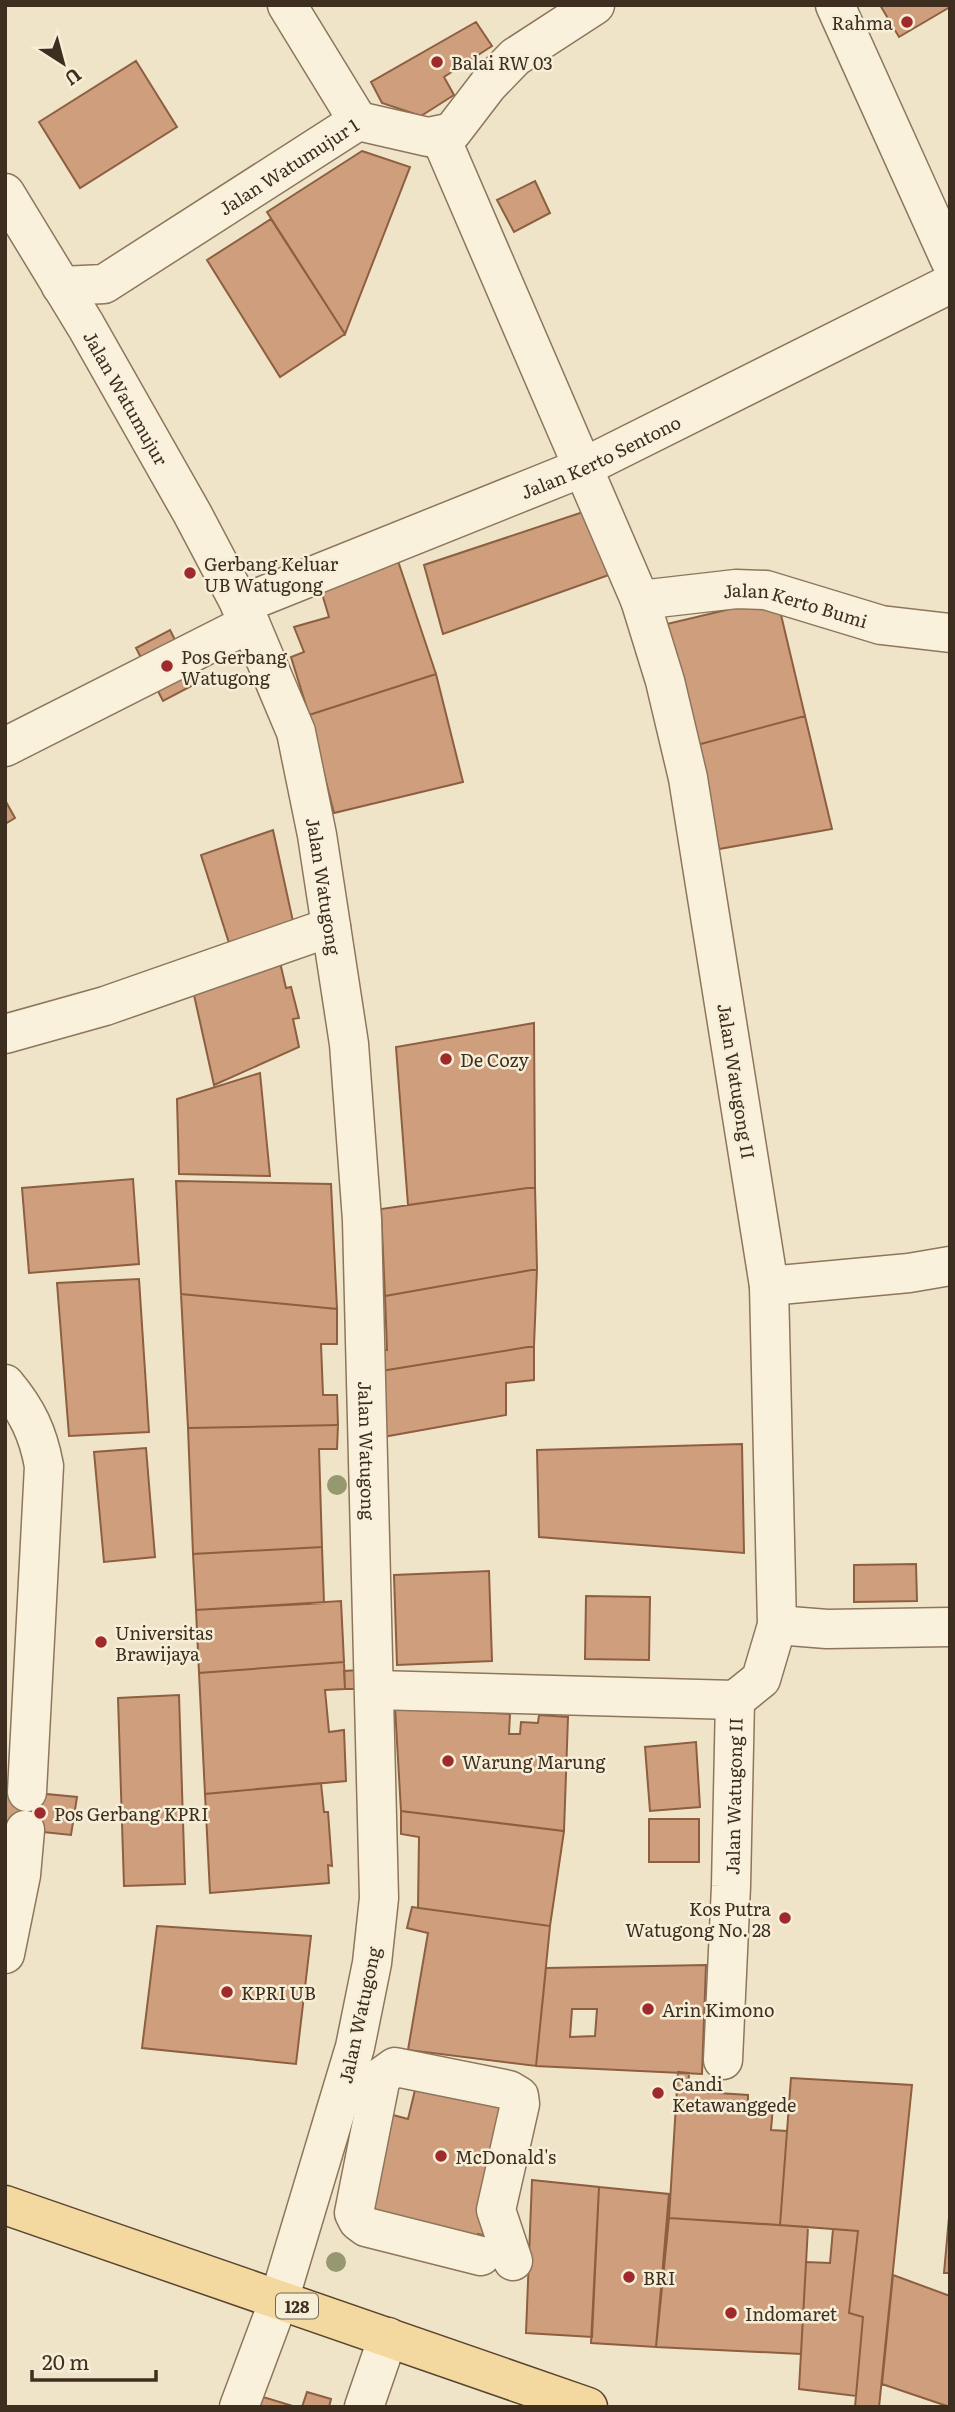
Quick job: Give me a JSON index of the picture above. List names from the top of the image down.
{
  "streets": {
    "main road": ["128"],
    "street": [
      "Jalan Watumujur 1",
      "Jalan Watumujur",
      "Jalan Kerto Sentono",
      "Jalan Kerto Bumi",
      "Jalan Watugong",
      "Jalan Watugong II"
    ]
  },
  "crossings": [
    ["Jalan Watumujur", "Jalan Kerto Sentono"],
    ["Jalan Watumujur", "Jalan Watugong"],
    ["Jalan Kerto Sentono", "Jalan Watugong"],
    ["Jalan Kerto Sentono", "Jalan Watugong II"],
    ["Jalan Kerto Bumi", "Jalan Watugong II"],
    ["Jalan Watugong", "Jalan Watugong II"],
    ["Jalan Watugong", "128"]
  ],
  "places": [
    "Rahma",
    "Balai RW 03",
    "Gerbang Keluar UB Watugong",
    "Pos Gerbang Watugong",
    "De Cozy",
    "Universitas Brawijaya",
    "Warung Marung",
    "Pos Gerbang KPRI",
    "Kos Putra Watugong No. 28",
    "KPRI UB",
    "Arin Kimono",
    "Candi Ketawanggede",
    "McDonald's",
    "BRI",
    "Indomaret"
  ],
  "scale_bar": "20 m",
  "north": "bottom right"
}
